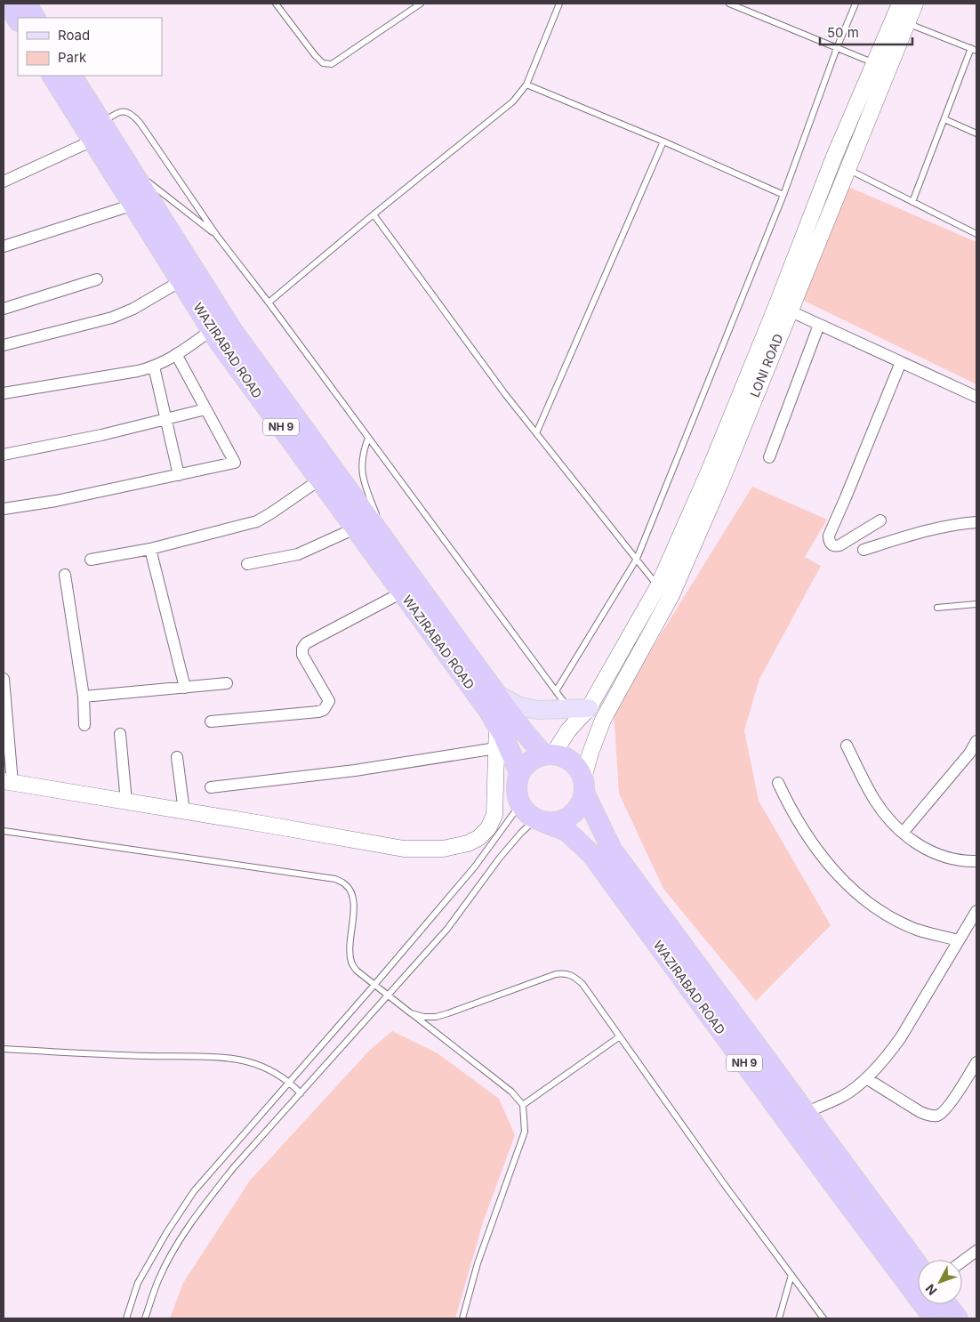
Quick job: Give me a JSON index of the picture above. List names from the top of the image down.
{
  "streets": {
    "highway": ["WAZIRABAD ROAD", "NH 9"],
    "street": ["LONI ROAD"]
  },
  "crossings": [
    ["WAZIRABAD ROAD", "LONI ROAD"]
  ],
  "legend": ["Road", "Park"],
  "scale_bar": "50 m",
  "north": "bottom left"
}
